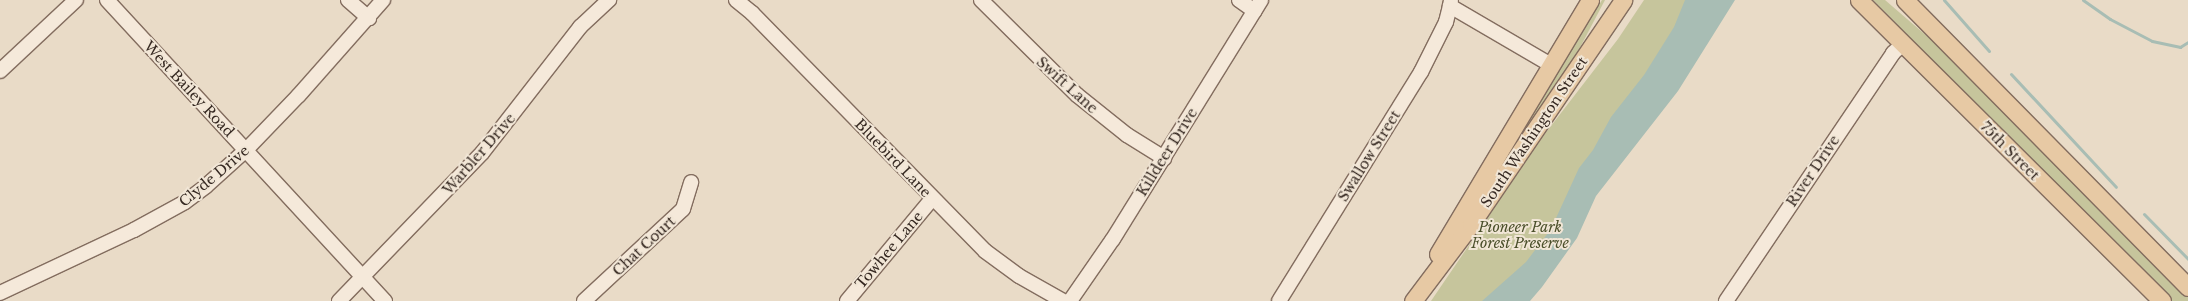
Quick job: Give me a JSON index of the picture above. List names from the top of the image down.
{
  "streets": {
    "main road": ["South Washington Street", "75th Street"],
    "street": [
      "Swift Lane",
      "West Bailey Road",
      "Killdeer Drive",
      "Warbler Drive",
      "Swallow Street",
      "Bluebird Lane",
      "River Drive",
      "Clyde Drive",
      "Chat Court",
      "Towhee Lane"
    ]
  },
  "crossings": [
    ["Swift Lane", "Killdeer Drive"],
    ["West Bailey Road", "Warbler Drive"],
    ["West Bailey Road", "Clyde Drive"],
    ["75th Street", "River Drive"],
    ["Bluebird Lane", "Towhee Lane"]
  ],
  "parks": ["Pioneer Park Forest Preserve"]
}
